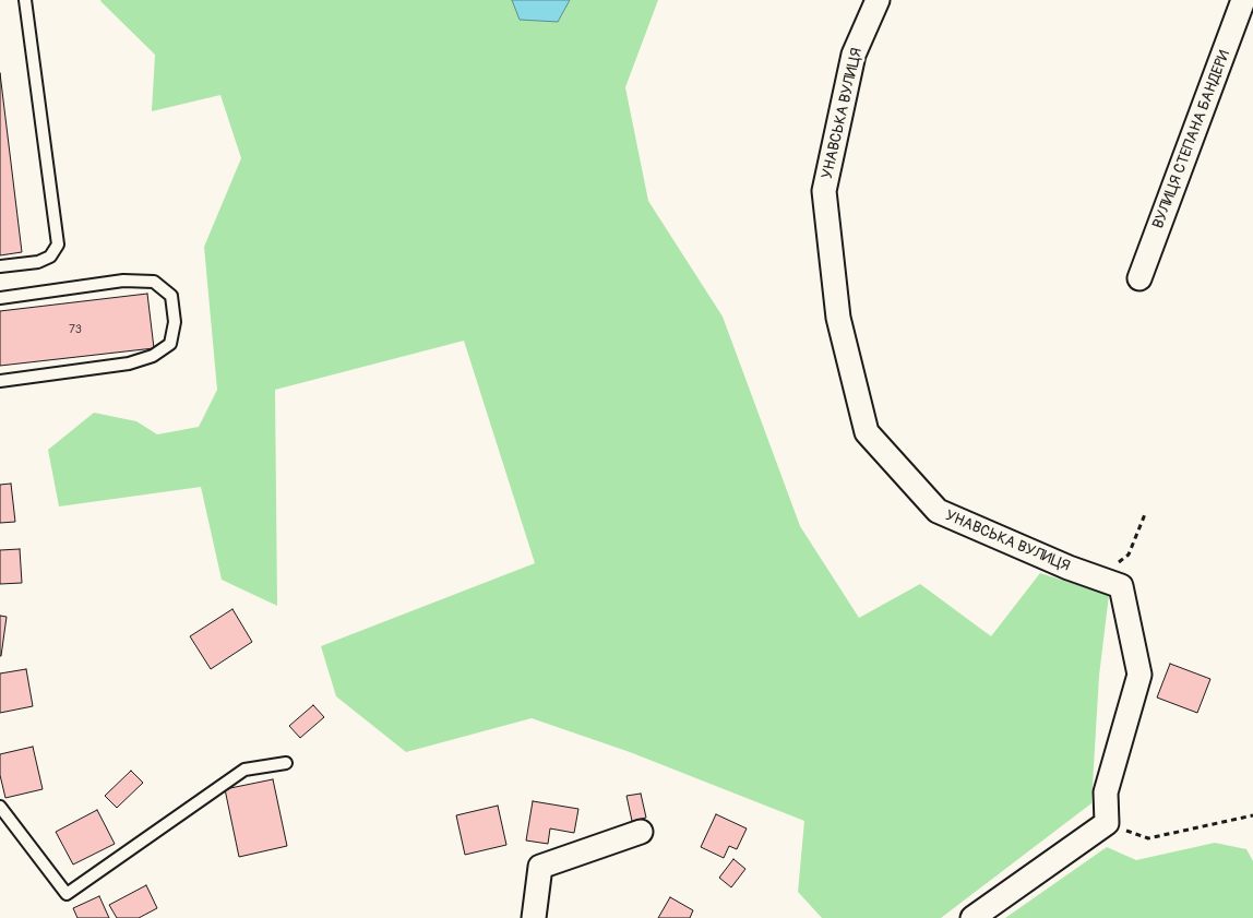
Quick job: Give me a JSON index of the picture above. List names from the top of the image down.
{
  "streets": {
    "street": ["УНАВСЬКА ВУЛИЦЯ", "ВУЛИЦЯ СТЕПАНА БАНДЕРИ"]
  },
  "house_numbers": ["73"]
}
